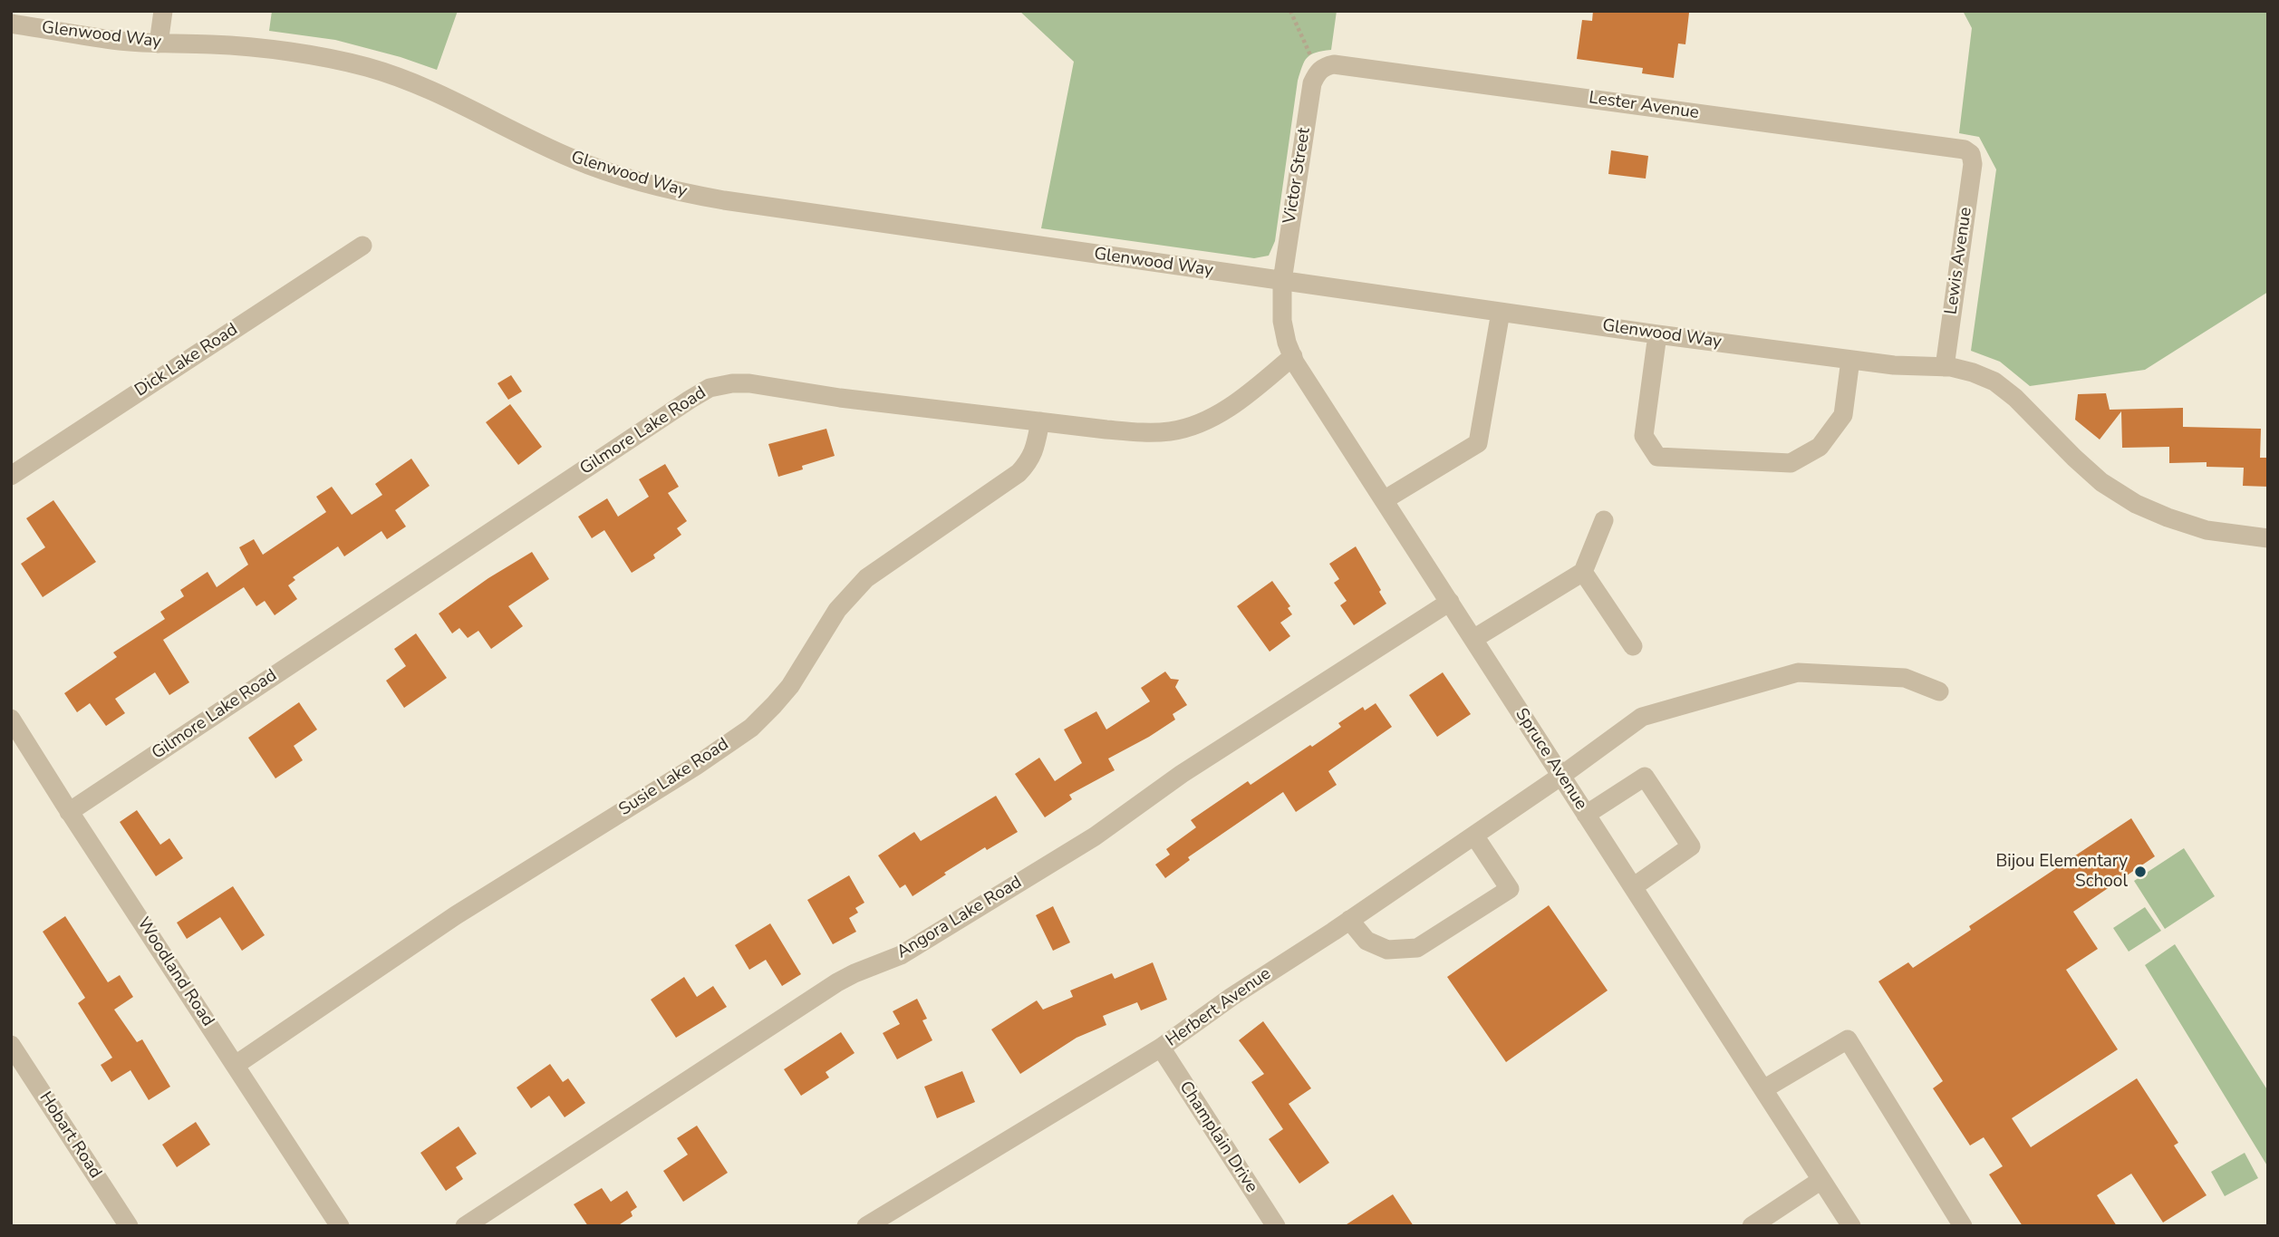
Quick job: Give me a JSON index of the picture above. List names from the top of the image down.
{
  "streets": {
    "street": [
      "Glenwood Way",
      "Lester Avenue",
      "Victor Street",
      "Lewis Avenue",
      "Dick Lake Road",
      "Gilmore Lake Road",
      "Spruce Avenue",
      "Susie Lake Road",
      "Angora Lake Road",
      "Woodland Road",
      "Herbert Avenue",
      "Hobart Road",
      "Champlain Drive"
    ]
  },
  "crossings": [
    ["Glenwood Way", "Victor Street"],
    ["Glenwood Way", "Lewis Avenue"],
    ["Glenwood Way", "Spruce Avenue"],
    ["Lester Avenue", "Victor Street"],
    ["Lester Avenue", "Lewis Avenue"],
    ["Victor Street", "Spruce Avenue"],
    ["Gilmore Lake Road", "Spruce Avenue"],
    ["Gilmore Lake Road", "Susie Lake Road"],
    ["Gilmore Lake Road", "Woodland Road"],
    ["Spruce Avenue", "Angora Lake Road"],
    ["Spruce Avenue", "Herbert Avenue"],
    ["Susie Lake Road", "Woodland Road"],
    ["Herbert Avenue", "Champlain Drive"]
  ],
  "places": ["Bijou Elementary School"]
}
